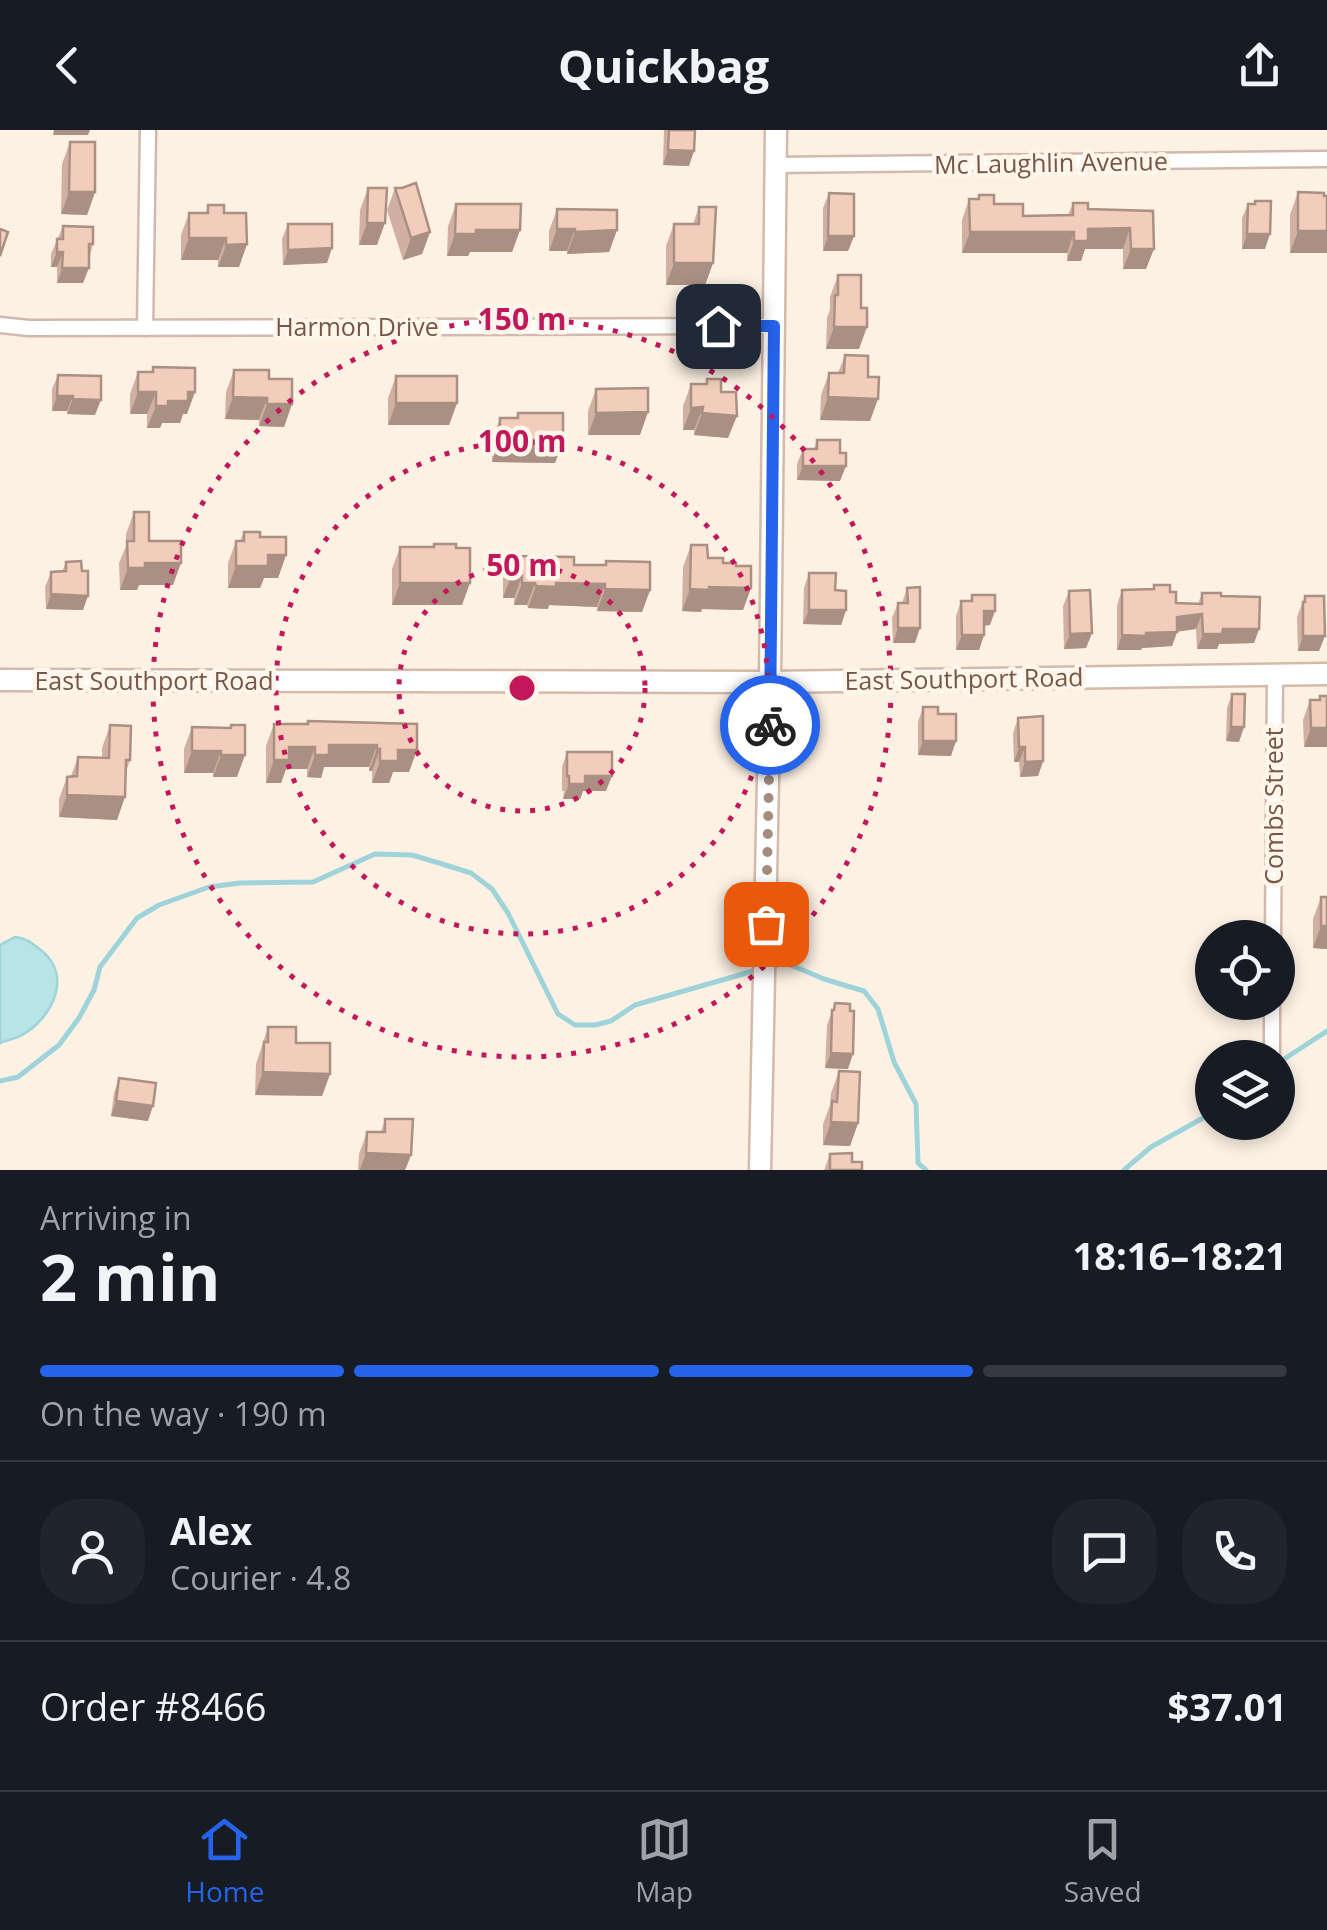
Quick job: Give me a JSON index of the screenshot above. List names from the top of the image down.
{
  "streets": {
    "main road": ["East Southport Road"],
    "street": ["Mc Laughlin Avenue", "Harmon Drive", "Combs Street"]
  },
  "crossings": [
    ["East Southport Road", "Combs Street"]
  ],
  "page": {
    "header": "Quickbag",
    "heading": ["2 min", "Arriving in", "18:16–18:21"],
    "panel": [
      "Alex",
      "Courier · 4.8",
      "Order #8466",
      "$37.01"
    ],
    "bar": "On the way · 190 m",
    "tabs": ["Home", "Map", "Saved"]
  },
  "rings": ["150 m", "100 m", "50 m"]
}
